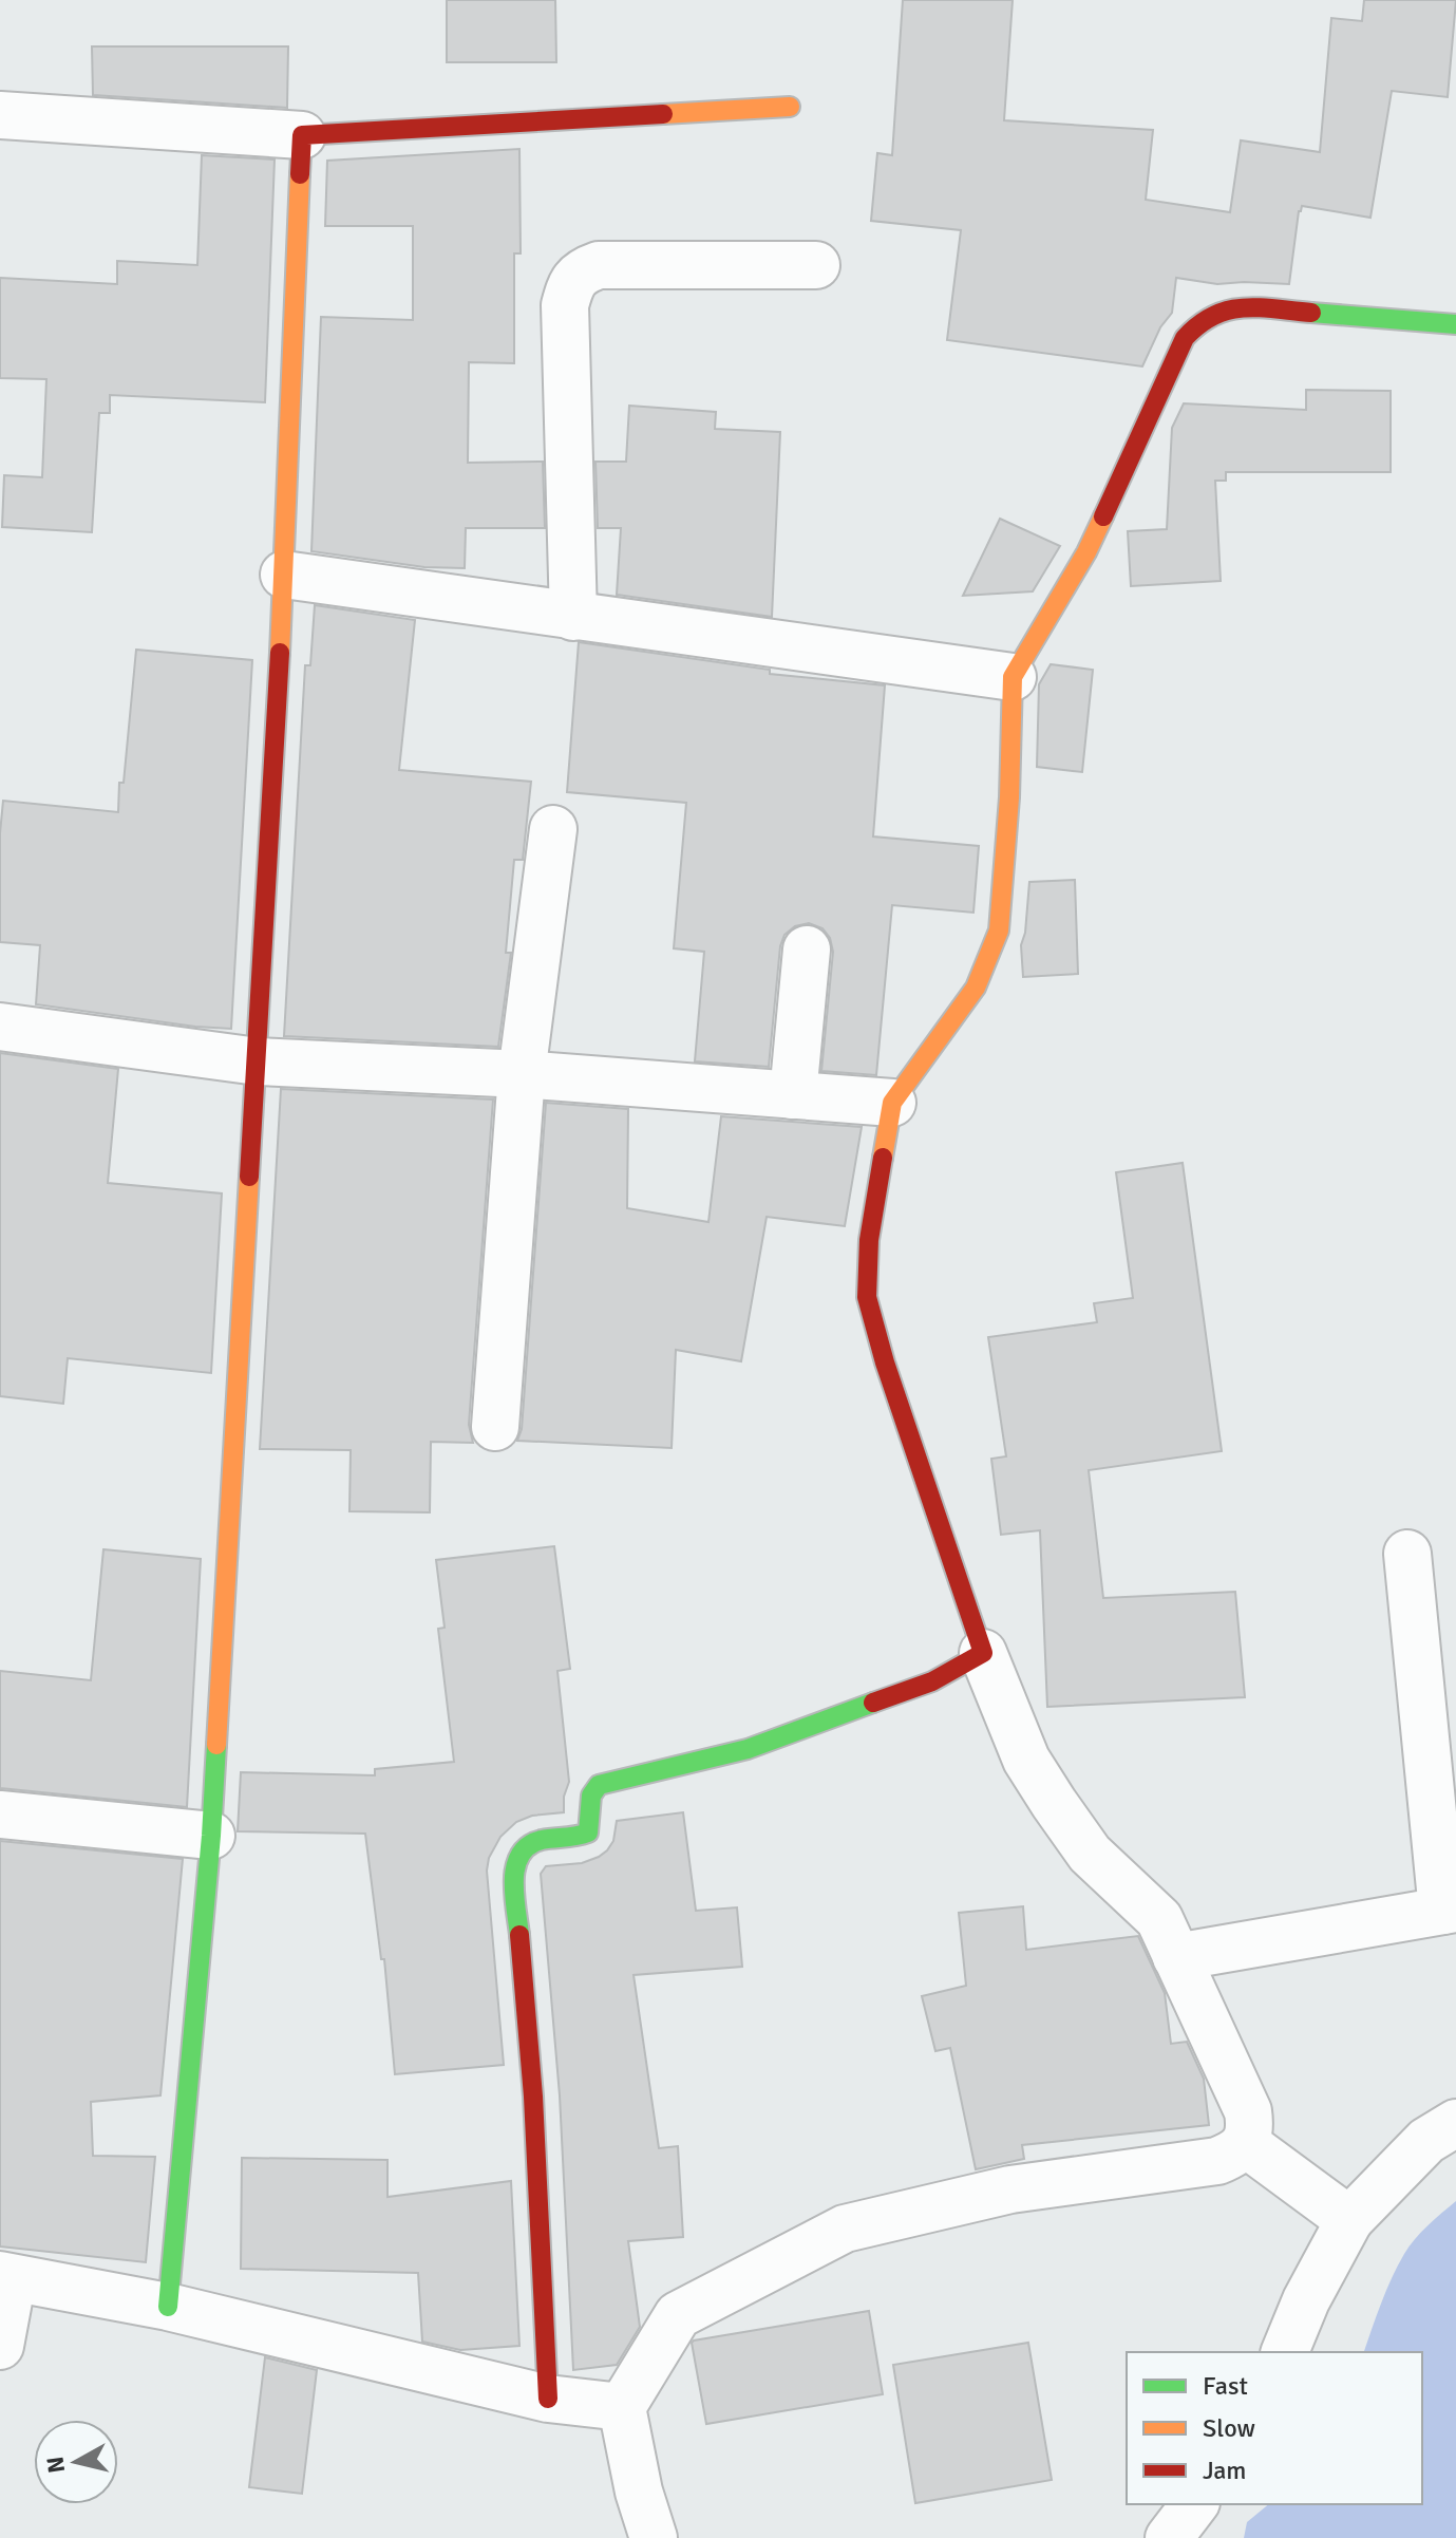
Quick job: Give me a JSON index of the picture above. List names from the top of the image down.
{
  "legend": ["Fast", "Slow", "Jam"],
  "north": "left"
}
